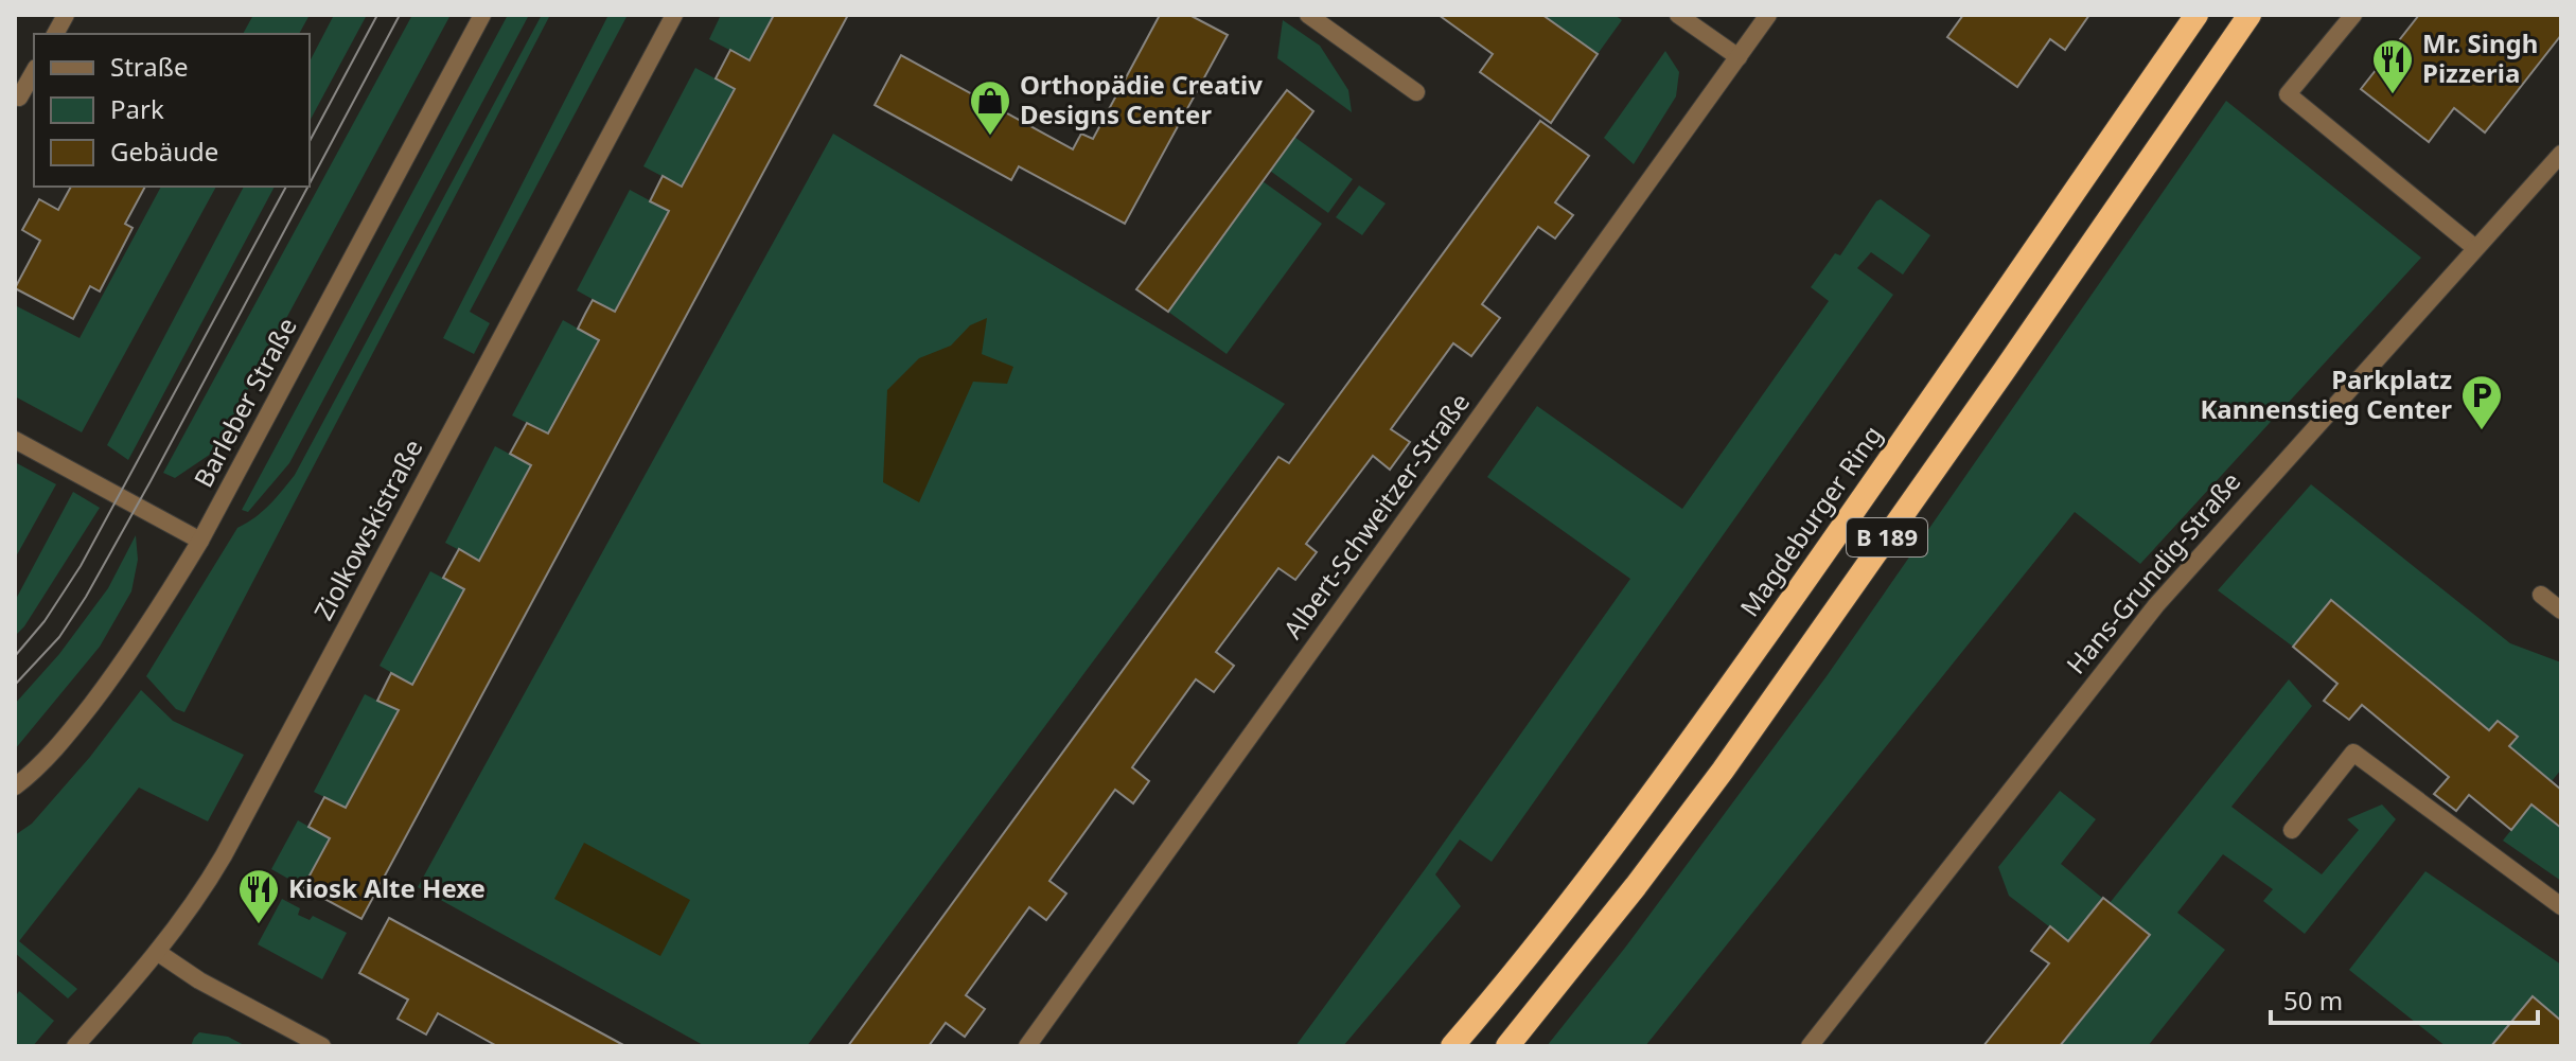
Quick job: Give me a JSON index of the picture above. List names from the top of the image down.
{
  "streets": {
    "highway": ["Magdeburger Ring", "B 189"],
    "street": [
      "Barleber Straße",
      "Albert-Schweitzer-Straße",
      "Ziolkowskistraße",
      "Hans-Grundig-Straße"
    ]
  },
  "places": {
    "restaurant": ["Mr. Singh Pizzeria", "Kiosk Alte Hexe"],
    "shop": ["Orthopädie Creativ Designs Center"],
    "parking": ["Parkplatz Kannenstieg Center"]
  },
  "legend": ["Straße", "Park", "Gebäude"],
  "scale_bar": "50 m"
}
